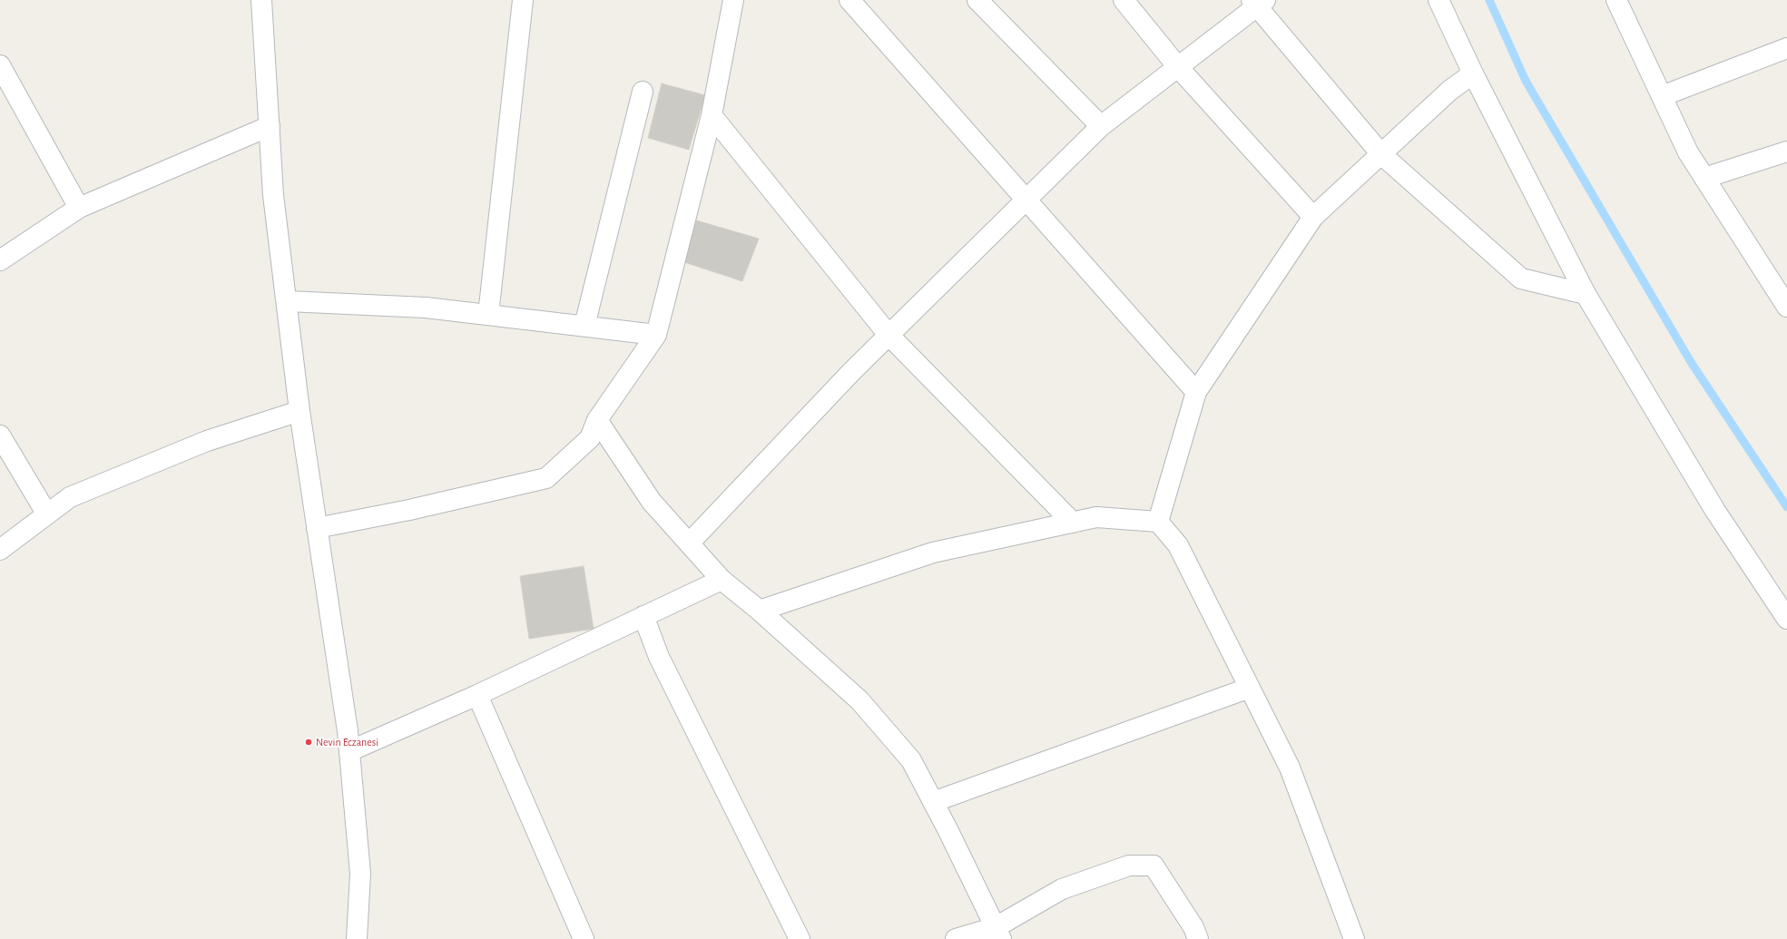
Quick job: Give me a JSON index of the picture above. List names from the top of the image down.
{
  "places": ["Nevin Eczanesi"]
}
